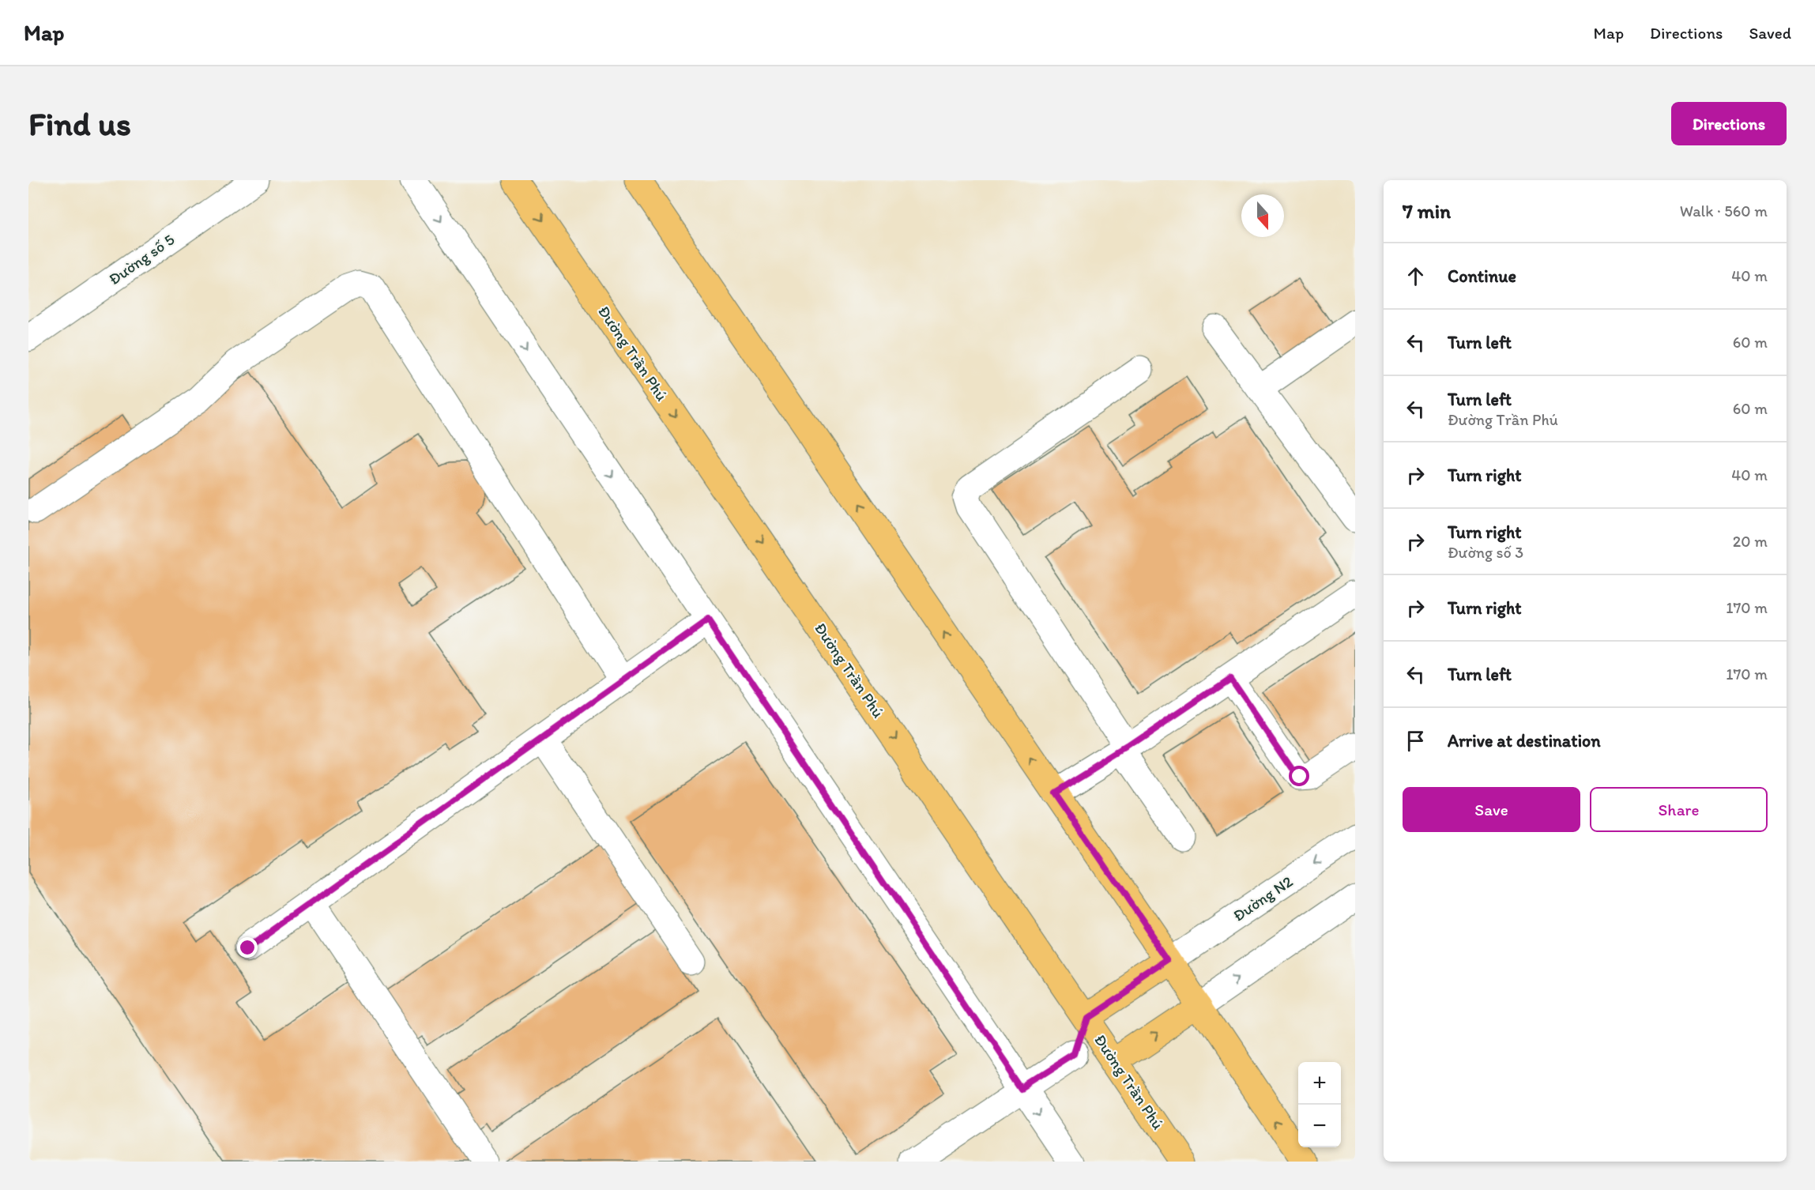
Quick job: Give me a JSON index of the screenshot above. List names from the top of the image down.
{
  "streets": {
    "main road": ["Đường Trần Phú"],
    "street": ["Đường số 5", "Đường N2"]
  },
  "north": "bottom",
  "page": {
    "header": "Map",
    "nav": ["Map", "Directions", "Saved"],
    "buttons": [
      "Directions",
      ["Save", "Share"]
    ],
    "title": "Find us",
    "heading": ["7 min", "Walk · 560 m"],
    "list": [
      ["Continue", "40 m"],
      ["Turn left", "60 m"],
      ["Turn left", "Đường Trần Phú", "60 m"],
      ["Turn right", "40 m"],
      ["Turn right", "Đường số 3", "20 m"],
      ["Turn right", "170 m"],
      ["Turn left", "170 m"],
      "Arrive at destination"
    ],
    "map_buttons": ["+", "−"]
  }
}
